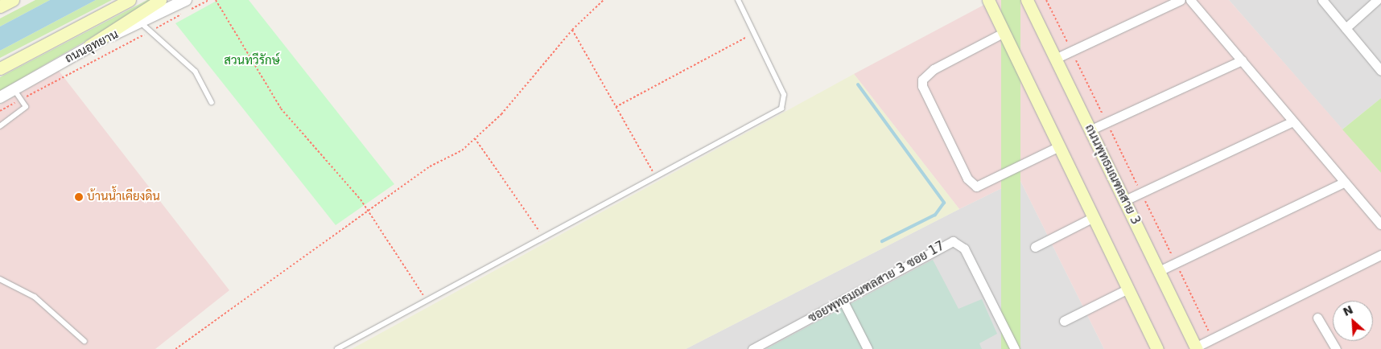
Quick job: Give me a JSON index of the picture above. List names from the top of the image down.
{
  "streets": {
    "main road": ["ถนนอุทยาน", "ถนนพุทธมณฑลสาย 3"],
    "street": ["ซอยพุทธมณฑลสาย 3 ซอย 17"]
  },
  "parks": ["สวนทวีรักษ์"],
  "places": ["บ้านน้ำเคียงดิน"],
  "north": "top left"
}
